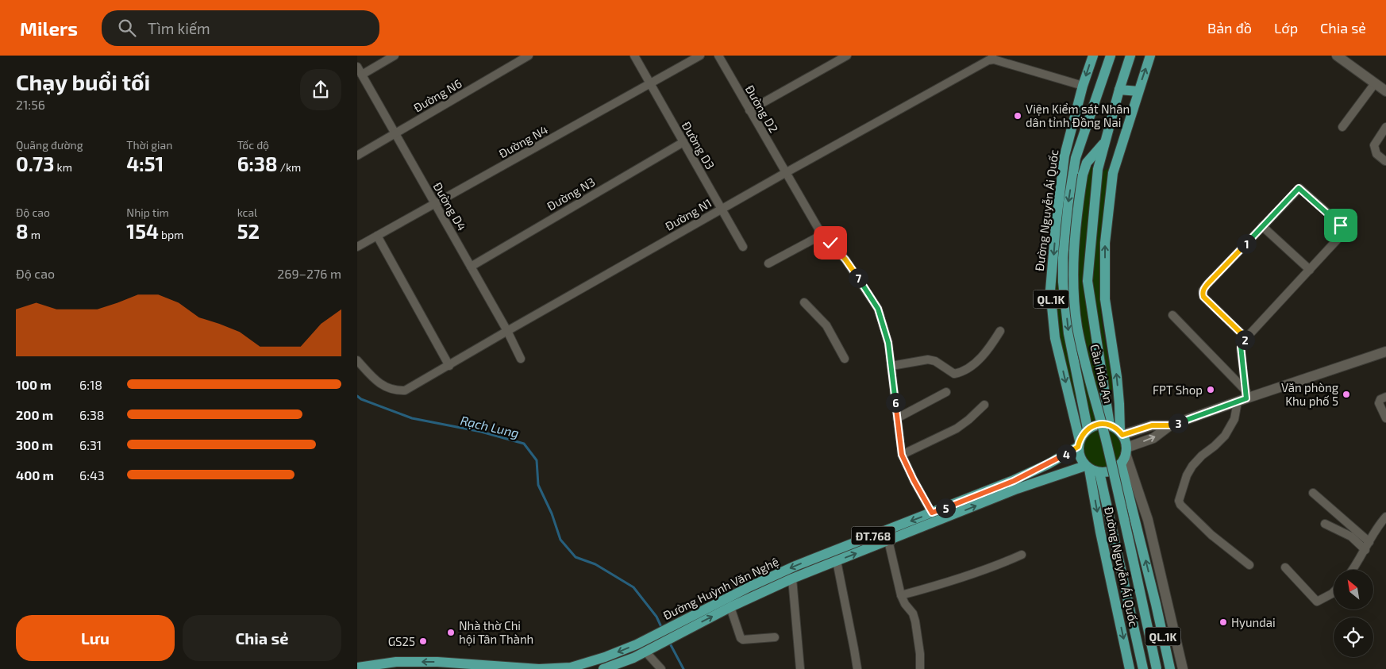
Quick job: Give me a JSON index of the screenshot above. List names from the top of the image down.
{
  "streets": {
    "main road": [
      "Đường Nguyễn Ái Quốc",
      "QL.1K",
      "Cầu Hóa An",
      "ĐT.768",
      "Đường Huỳnh Văn Nghệ"
    ],
    "street": [
      "Đường N6",
      "Đường D2",
      "Đường N4",
      "Đường D3",
      "Đường N3",
      "Đường D4",
      "Đường N1"
    ]
  },
  "crossings": [
    ["Đường N6", "Đường D4"],
    ["Đường D2", "Đường N1"],
    ["Đường D2", "Đường Huỳnh Văn Nghệ"],
    ["Đường N4", "Đường D3"],
    ["Đường N4", "Đường D4"],
    ["Đường D3", "Đường N3"],
    ["Đường D3", "Đường N1"],
    ["Đường N3", "Đường D4"],
    ["Đường D4", "Đường N1"],
    ["Đường Nguyễn Ái Quốc", "Cầu Hóa An"],
    ["Đường Nguyễn Ái Quốc", "Đường Huỳnh Văn Nghệ"]
  ],
  "water": ["Rạch Lung"],
  "places": [
    "Viện Kiểm sát Nhân dân tỉnh Đồng Nai",
    "FPT Shop",
    "Văn phòng Khu phố 5",
    "Hyundai",
    "Nhà thờ Chi hội Tân Thành",
    "GS25"
  ],
  "north": "top left",
  "page": {
    "header": "Milers",
    "search": "Tìm kiếm",
    "nav": ["Bản đồ", "Lớp", "Chia sẻ"],
    "heading": ["Chạy buổi tối", "21:56"],
    "stats": [
      ["Quãng đường", "0.73 km"],
      ["Thời gian", "4:51"],
      ["Tốc độ", "6:38 /km"],
      ["Độ cao", "8 m"],
      ["Nhịp tim", "154 bpm"],
      ["kcal", "52"]
    ],
    "pins": [
      "1",
      "7",
      "2",
      "6",
      "3",
      "4",
      "5"
    ],
    "chart": ["Độ cao", "269–276 m"],
    "list": [
      {
        "name": "100 m",
        "note": "6:18"
      },
      {
        "name": "200 m",
        "note": "6:38"
      },
      {
        "name": "300 m",
        "note": "6:31"
      },
      {
        "name": "400 m",
        "note": "6:43"
      }
    ],
    "buttons": ["Lưu", "Chia sẻ"]
  }
}
